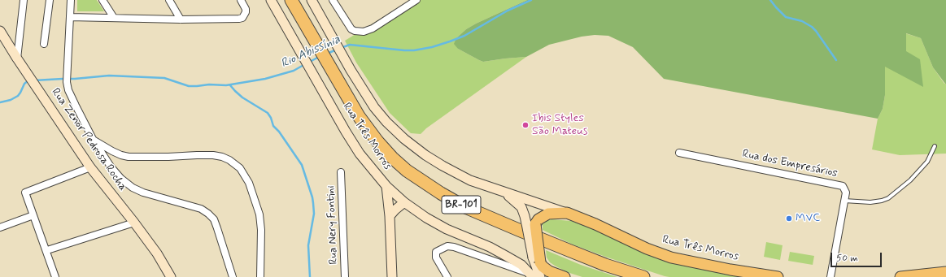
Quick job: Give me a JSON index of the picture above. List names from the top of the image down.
{
  "streets": {
    "highway": ["BR-101"],
    "main road": ["Rua Três Morros", "Rua Zenor Pedrosa Rocha"],
    "street": ["Rua dos Empresários", "Rua Nery Fontini"]
  },
  "water": ["Rio Abissínia"],
  "places": ["Ibis Styles São Mateus", "MVC"],
  "scale_bar": "50 m"
}
